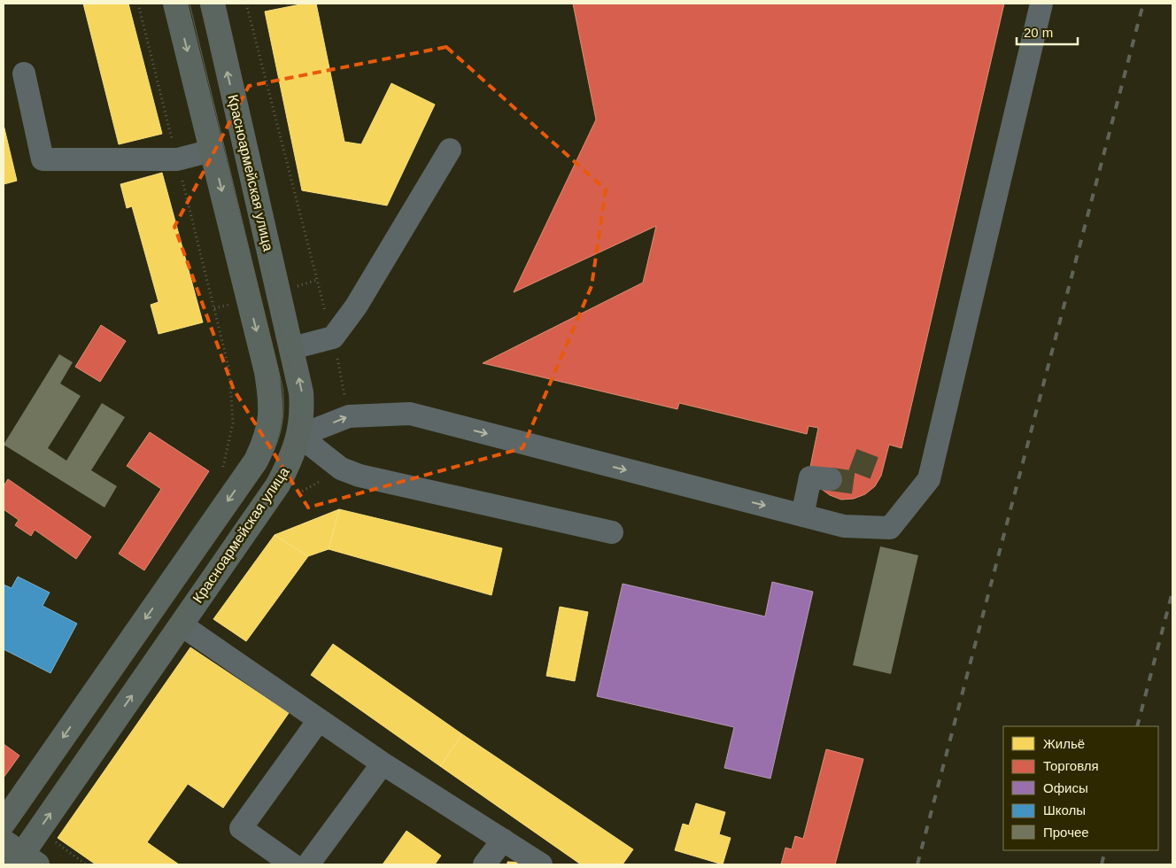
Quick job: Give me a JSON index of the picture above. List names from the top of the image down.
{
  "streets": {
    "main road": ["Красноармейская улица"]
  },
  "legend": [
    "Жильё",
    "Торговля",
    "Офисы",
    "Школы",
    "Прочее"
  ],
  "scale_bar": "20 m"
}
